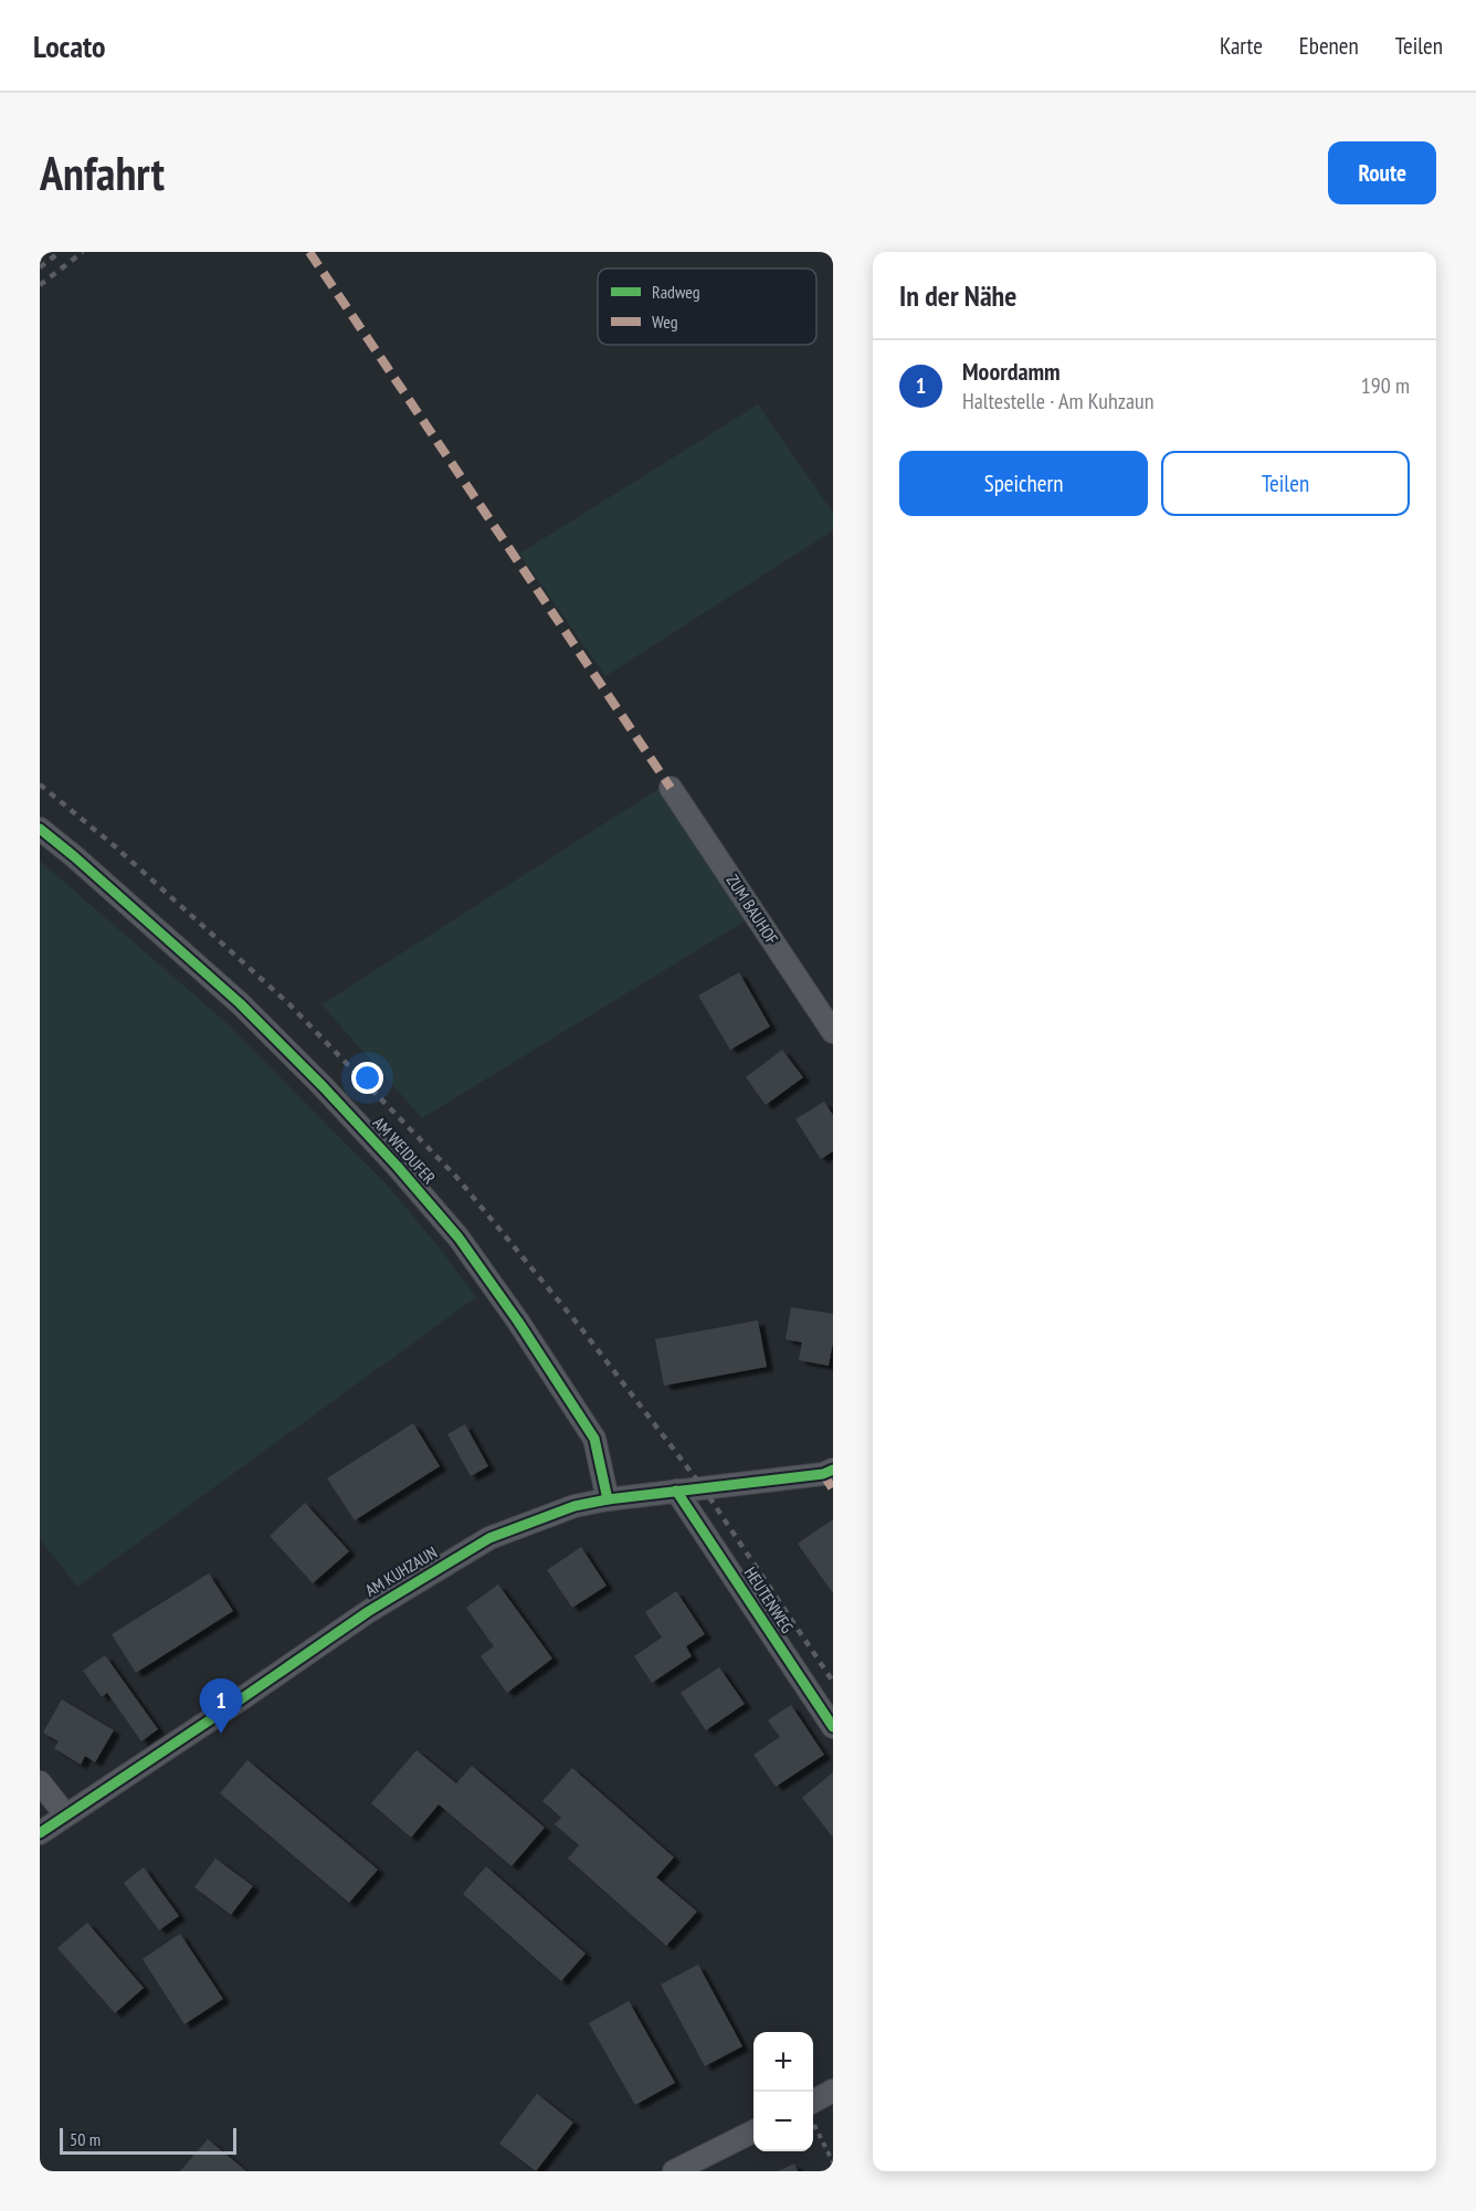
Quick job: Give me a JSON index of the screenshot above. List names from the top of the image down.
{
  "streets": {
    "street": [
      "ZUM BAUHOF",
      "AM WEIDUFER",
      "AM KUHZAUN",
      "HEUTENWEG"
    ]
  },
  "crossings": [
    ["AM WEIDUFER", "AM KUHZAUN"],
    ["AM KUHZAUN", "HEUTENWEG"]
  ],
  "legend": ["Radweg", "Weg"],
  "scale_bar": "50 m",
  "page": {
    "header": "Locato",
    "nav": ["Karte", "Ebenen", "Teilen"],
    "buttons": [
      "Route",
      ["Speichern", "Teilen"]
    ],
    "title": "Anfahrt",
    "heading": "In der Nähe",
    "list": [
      {
        "mark": "1",
        "name": "Moordamm",
        "note": "Haltestelle · Am Kuhzaun",
        "value": "190 m"
      }
    ],
    "pins": "1",
    "map_buttons": ["+", "−"],
    "scale": "50 m"
  }
}
